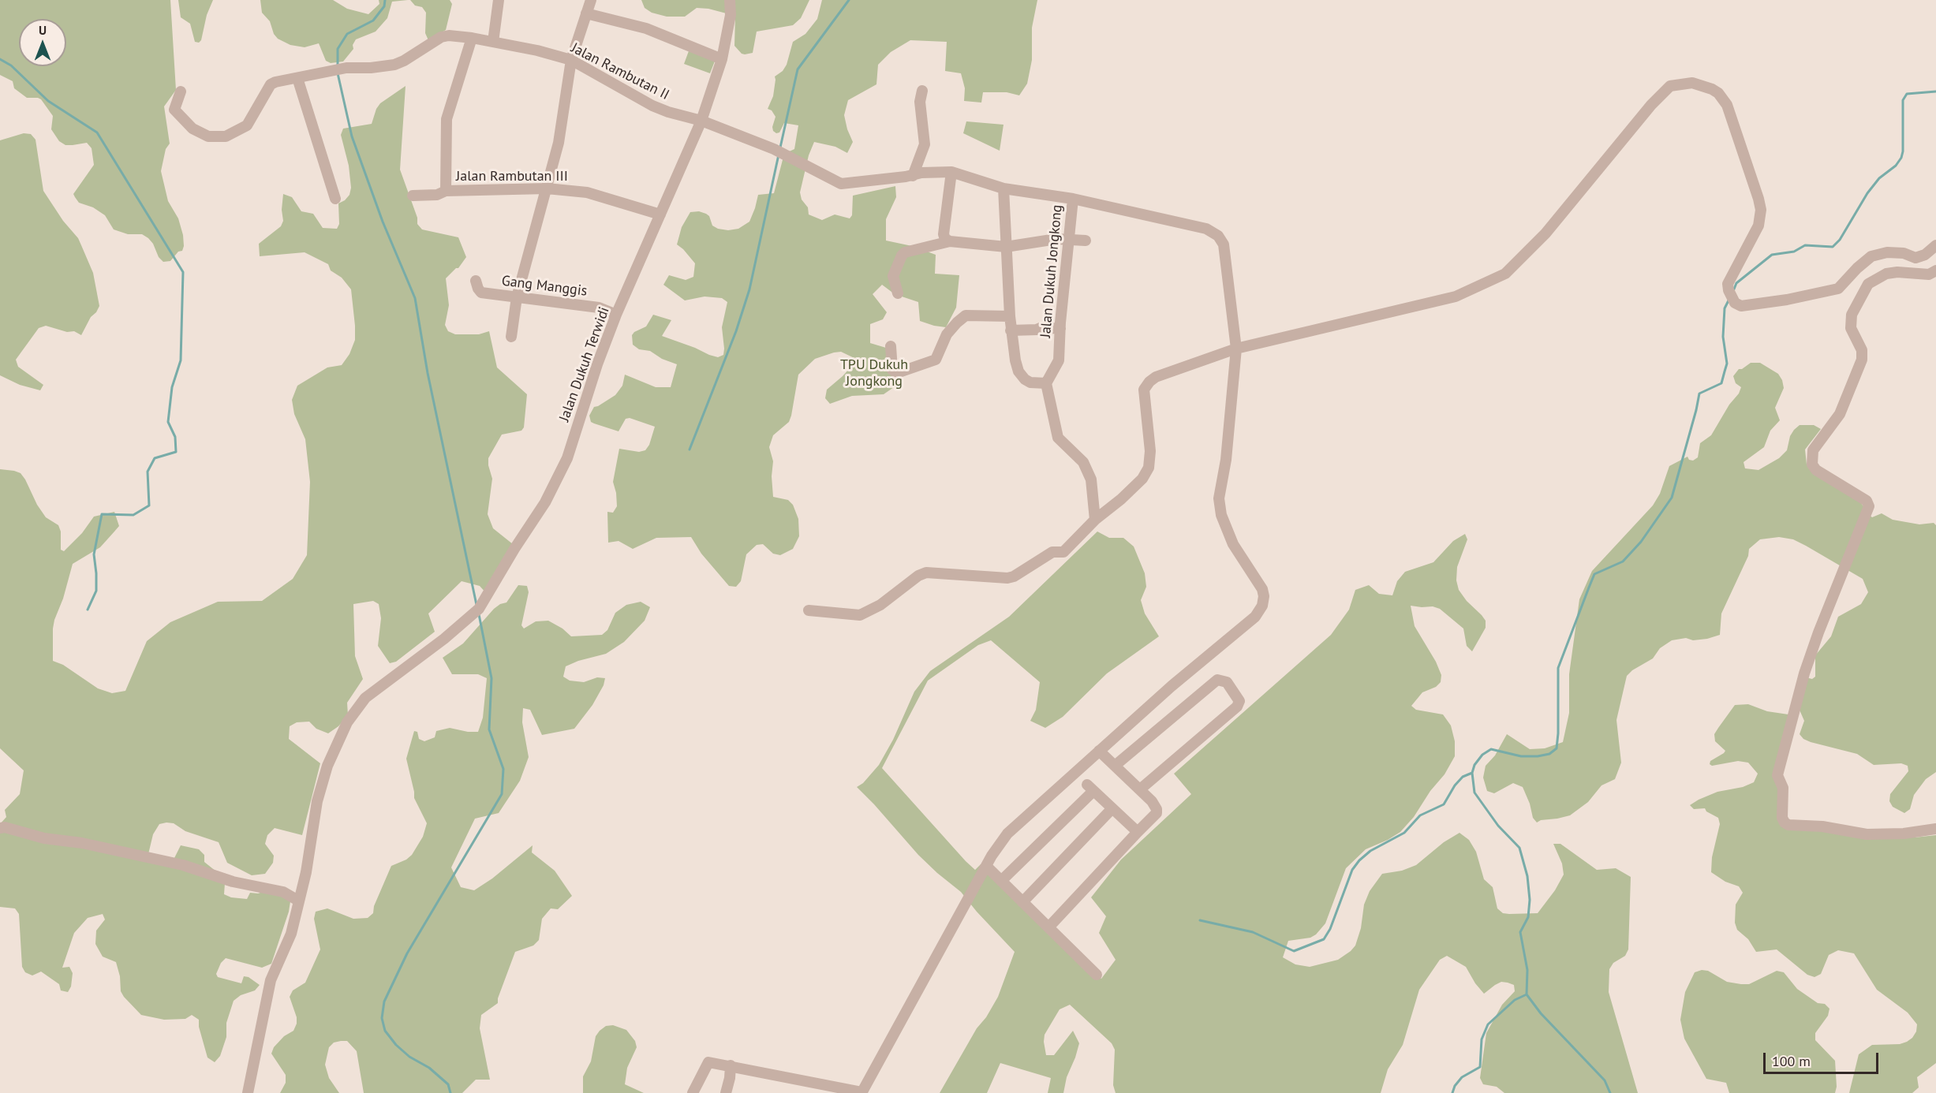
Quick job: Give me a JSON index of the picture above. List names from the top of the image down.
{
  "streets": {
    "street": [
      "Jalan Rambutan II",
      "Jalan Rambutan III",
      "Jalan Dukuh Jongkong",
      "Gang Manggis",
      "Jalan Dukuh Terwidi"
    ]
  },
  "crossings": [
    ["Jalan Rambutan II", "Jalan Dukuh Jongkong"],
    ["Jalan Rambutan II", "Jalan Dukuh Terwidi"],
    ["Jalan Rambutan III", "Jalan Dukuh Terwidi"],
    ["Jalan Dukuh Jongkong", "Jalan Dukuh Terwidi"],
    ["Gang Manggis", "Jalan Dukuh Terwidi"]
  ],
  "parks": ["TPU Dukuh Jongkong"],
  "scale_bar": "100 m",
  "north": "top"
}
